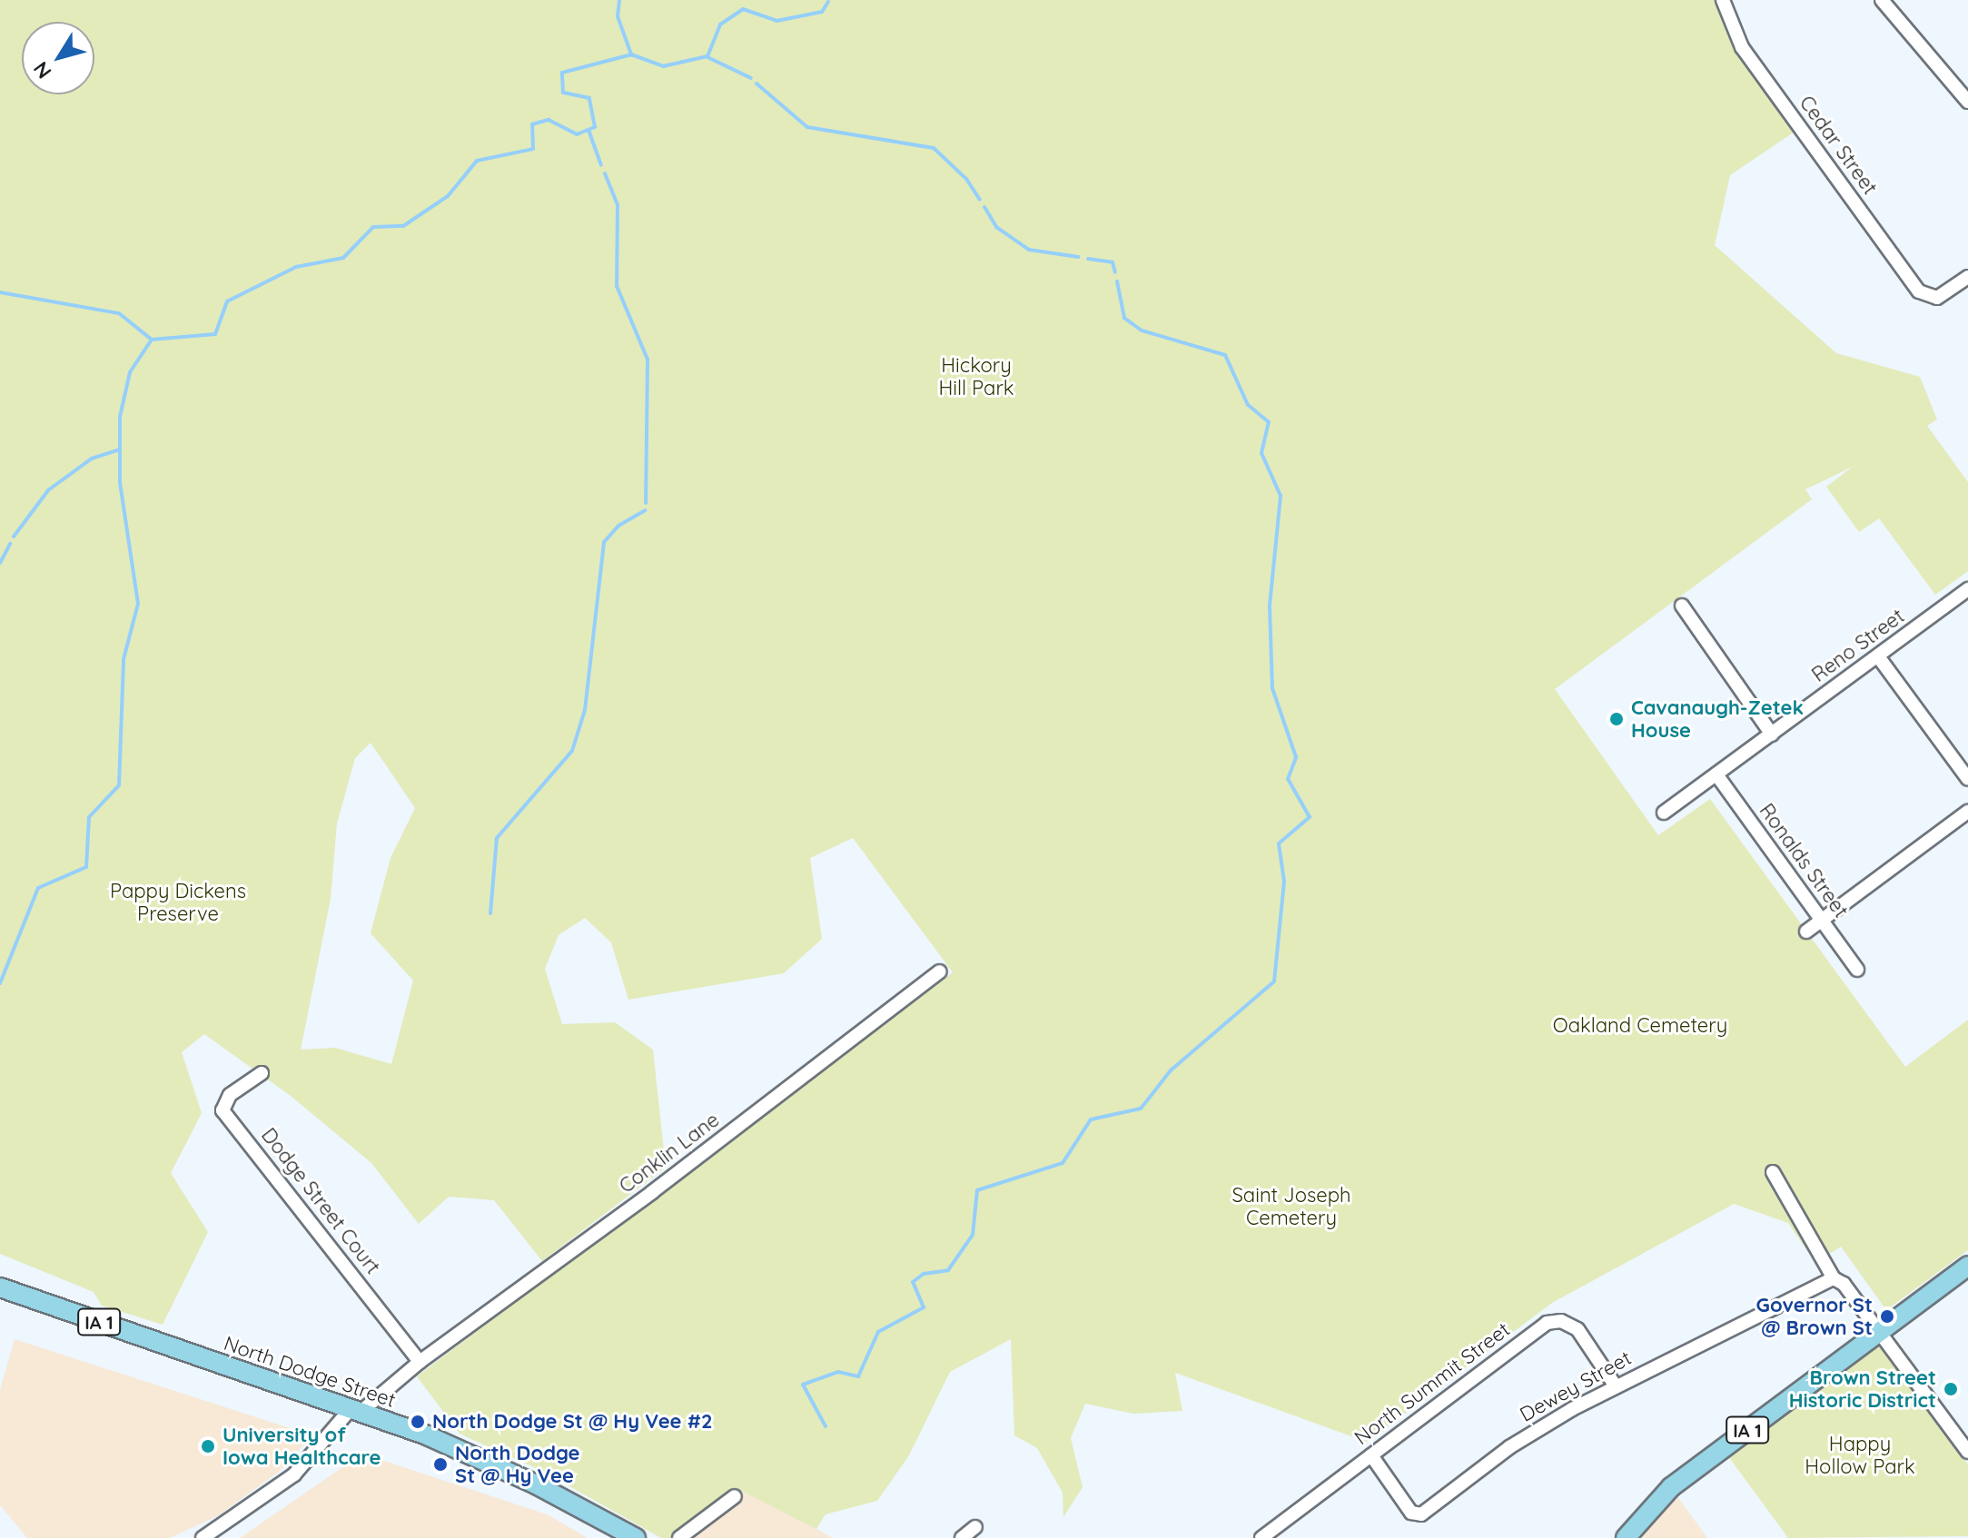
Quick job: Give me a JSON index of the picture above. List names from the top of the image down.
{
  "streets": {
    "main road": ["IA 1", "North Dodge Street"],
    "street": [
      "Cedar Street",
      "Reno Street",
      "Ronalds Street",
      "Conklin Lane",
      "Dodge Street Court",
      "North Summit Street",
      "Dewey Street"
    ]
  },
  "crossings": [
    ["Reno Street", "Ronalds Street"],
    ["Conklin Lane", "Dodge Street Court"],
    ["Conklin Lane", "North Dodge Street"],
    ["North Summit Street", "Dewey Street"]
  ],
  "parks": [
    "Hickory Hill Park",
    "Pappy Dickens Preserve",
    "Oakland Cemetery",
    "Saint Joseph Cemetery",
    "Happy Hollow Park"
  ],
  "places": [
    "Cavanaugh-Zetek House",
    "Governor St @ Brown St",
    "Brown Street Historic District",
    "North Dodge St @ Hy Vee #2",
    "University of Iowa Healthcare",
    "North Dodge St @ Hy Vee"
  ],
  "north": "bottom left"
}
